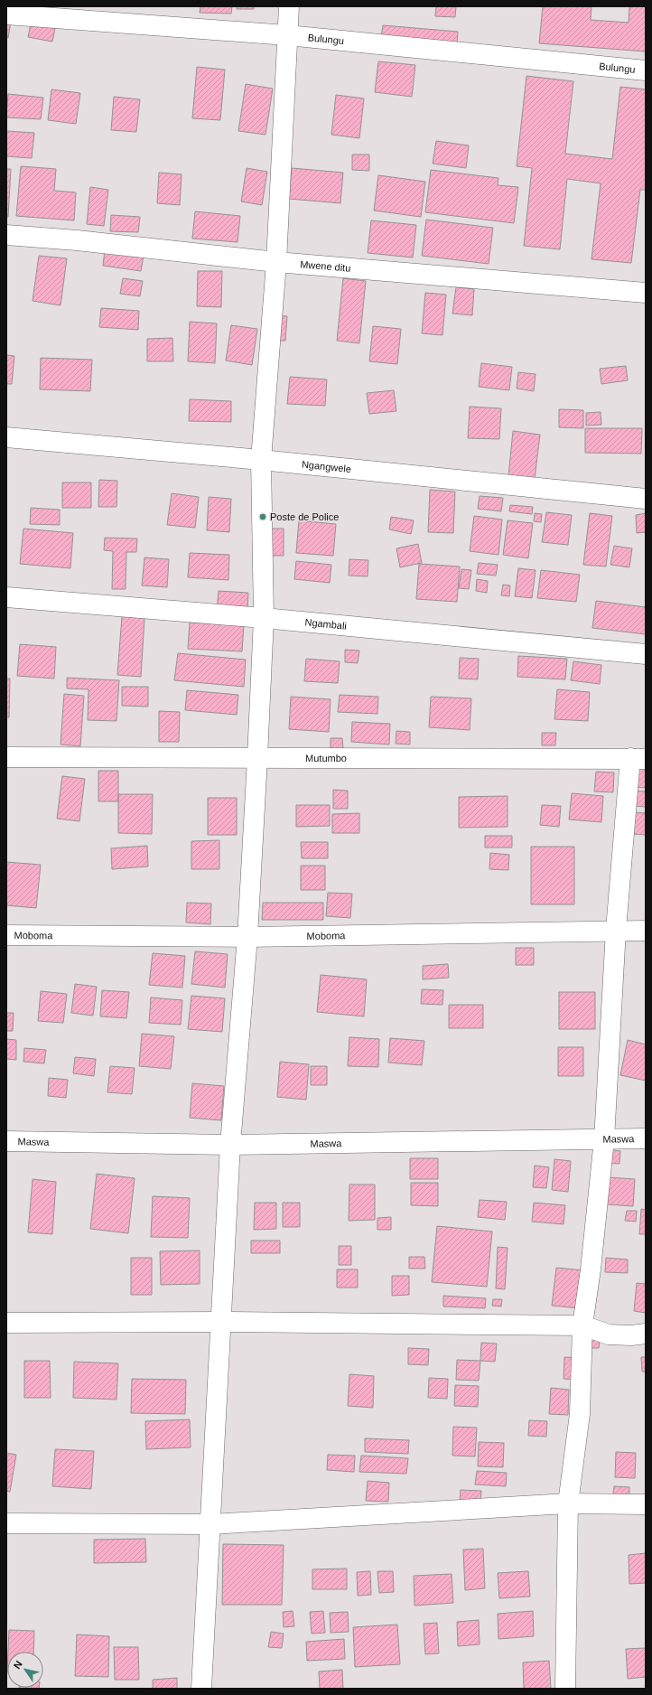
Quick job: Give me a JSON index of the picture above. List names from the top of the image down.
{
  "streets": {
    "street": [
      "Bulungu",
      "Mwene ditu",
      "Ngangwele",
      "Ngambali",
      "Mutumbo",
      "Moboma",
      "Maswa"
    ]
  },
  "places": ["Poste de Police"],
  "north": "top left"
}
